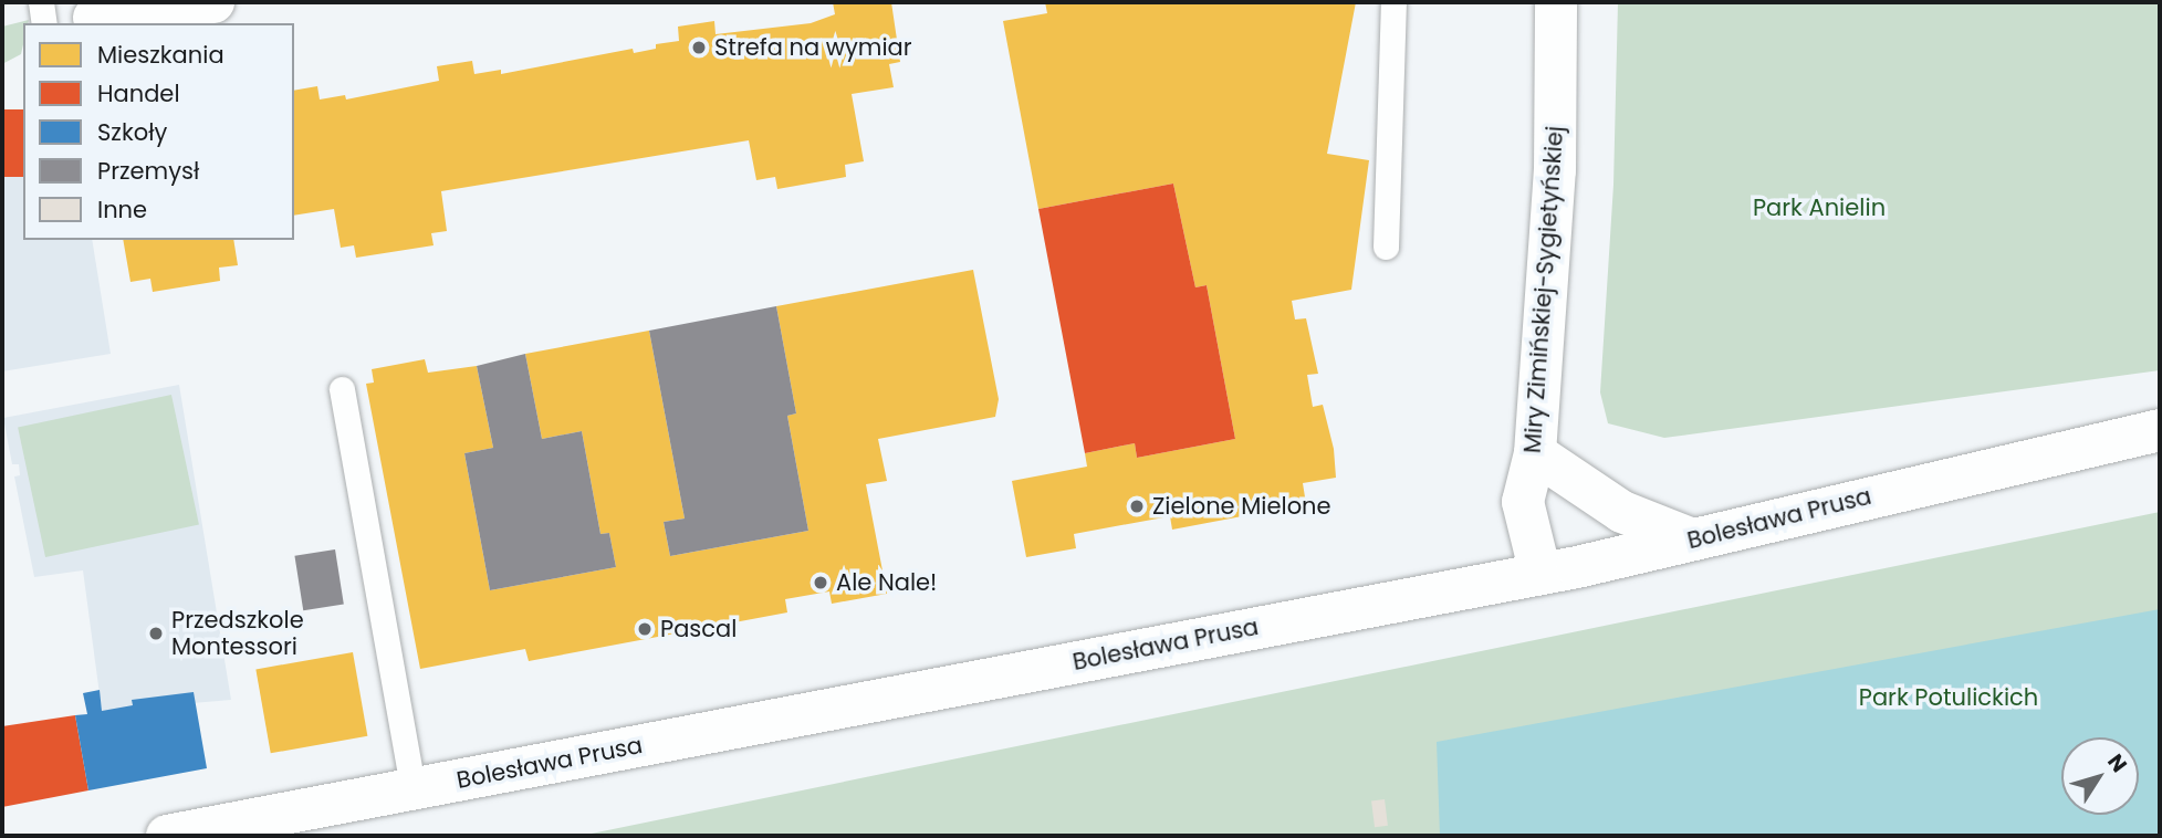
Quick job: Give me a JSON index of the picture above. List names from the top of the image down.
{
  "streets": {
    "street": ["Miry Zimińskiej-Sygietyńskiej", "Bolesława Prusa"]
  },
  "crossings": [
    ["Miry Zimińskiej-Sygietyńskiej", "Bolesława Prusa"]
  ],
  "parks": ["Park Anielin", "Park Potulickich"],
  "places": [
    "Strefa na wymiar",
    "Zielone Mielone",
    "Ale Nale!",
    "Pascal",
    "Przedszkole Montessori"
  ],
  "legend": [
    "Mieszkania",
    "Handel",
    "Szkoły",
    "Przemysł",
    "Inne"
  ],
  "north": "top right"
}
